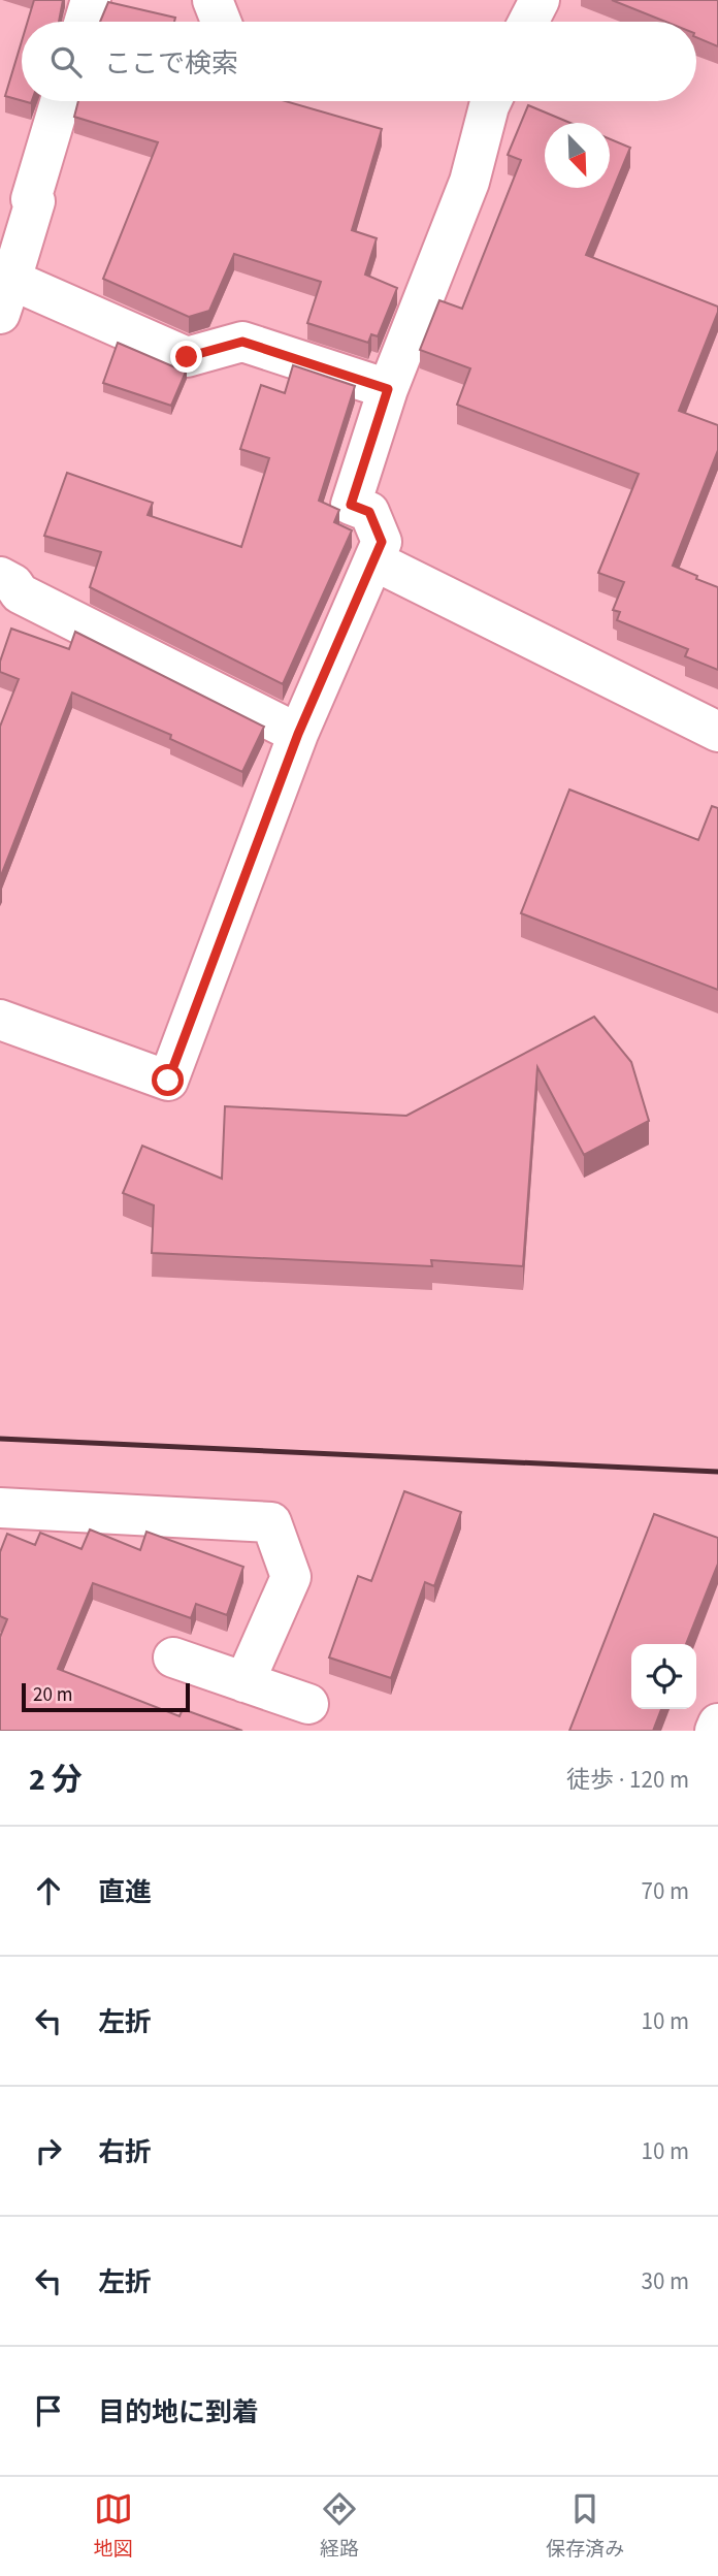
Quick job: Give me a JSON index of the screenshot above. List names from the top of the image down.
{
  "scale_bar": "20 m",
  "north": "bottom right",
  "page": {
    "search": "ここで検索",
    "scale": "20 m",
    "heading": ["2 分", "徒歩 · 120 m"],
    "list": [
      ["直進", "70 m"],
      ["左折", "10 m"],
      ["右折", "10 m"],
      ["左折", "30 m"],
      "目的地に到着"
    ],
    "nav": ["地図", "経路", "保存済み"]
  }
}
